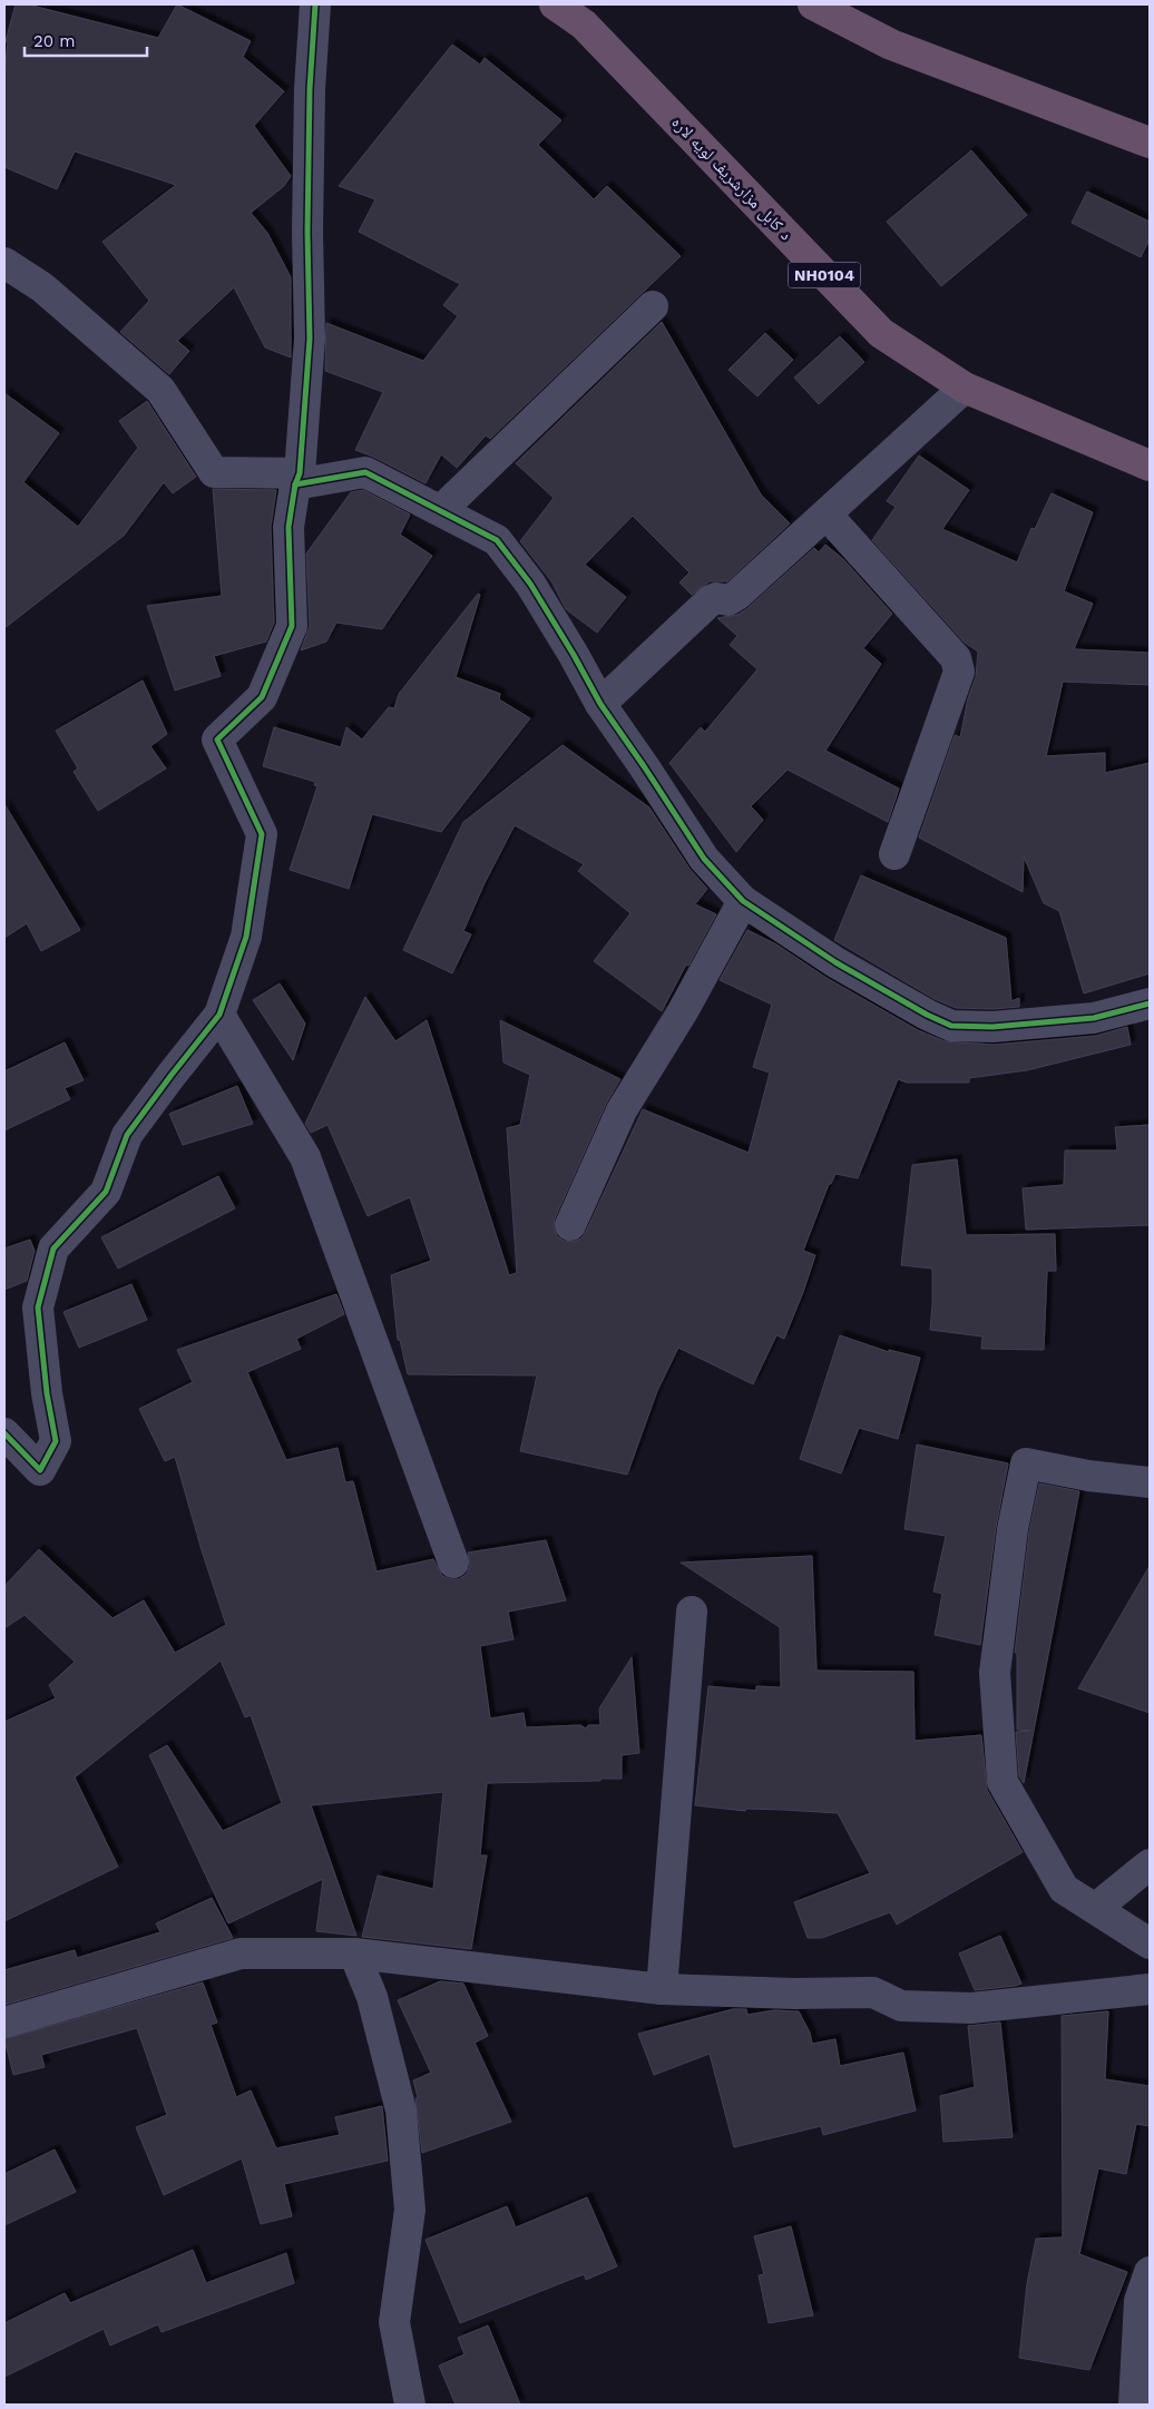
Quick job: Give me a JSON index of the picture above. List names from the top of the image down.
{
  "streets": {
    "highway": ["د کابل مزارشریف لویه لاره", "NH0104"]
  },
  "scale_bar": "20 m"
}
